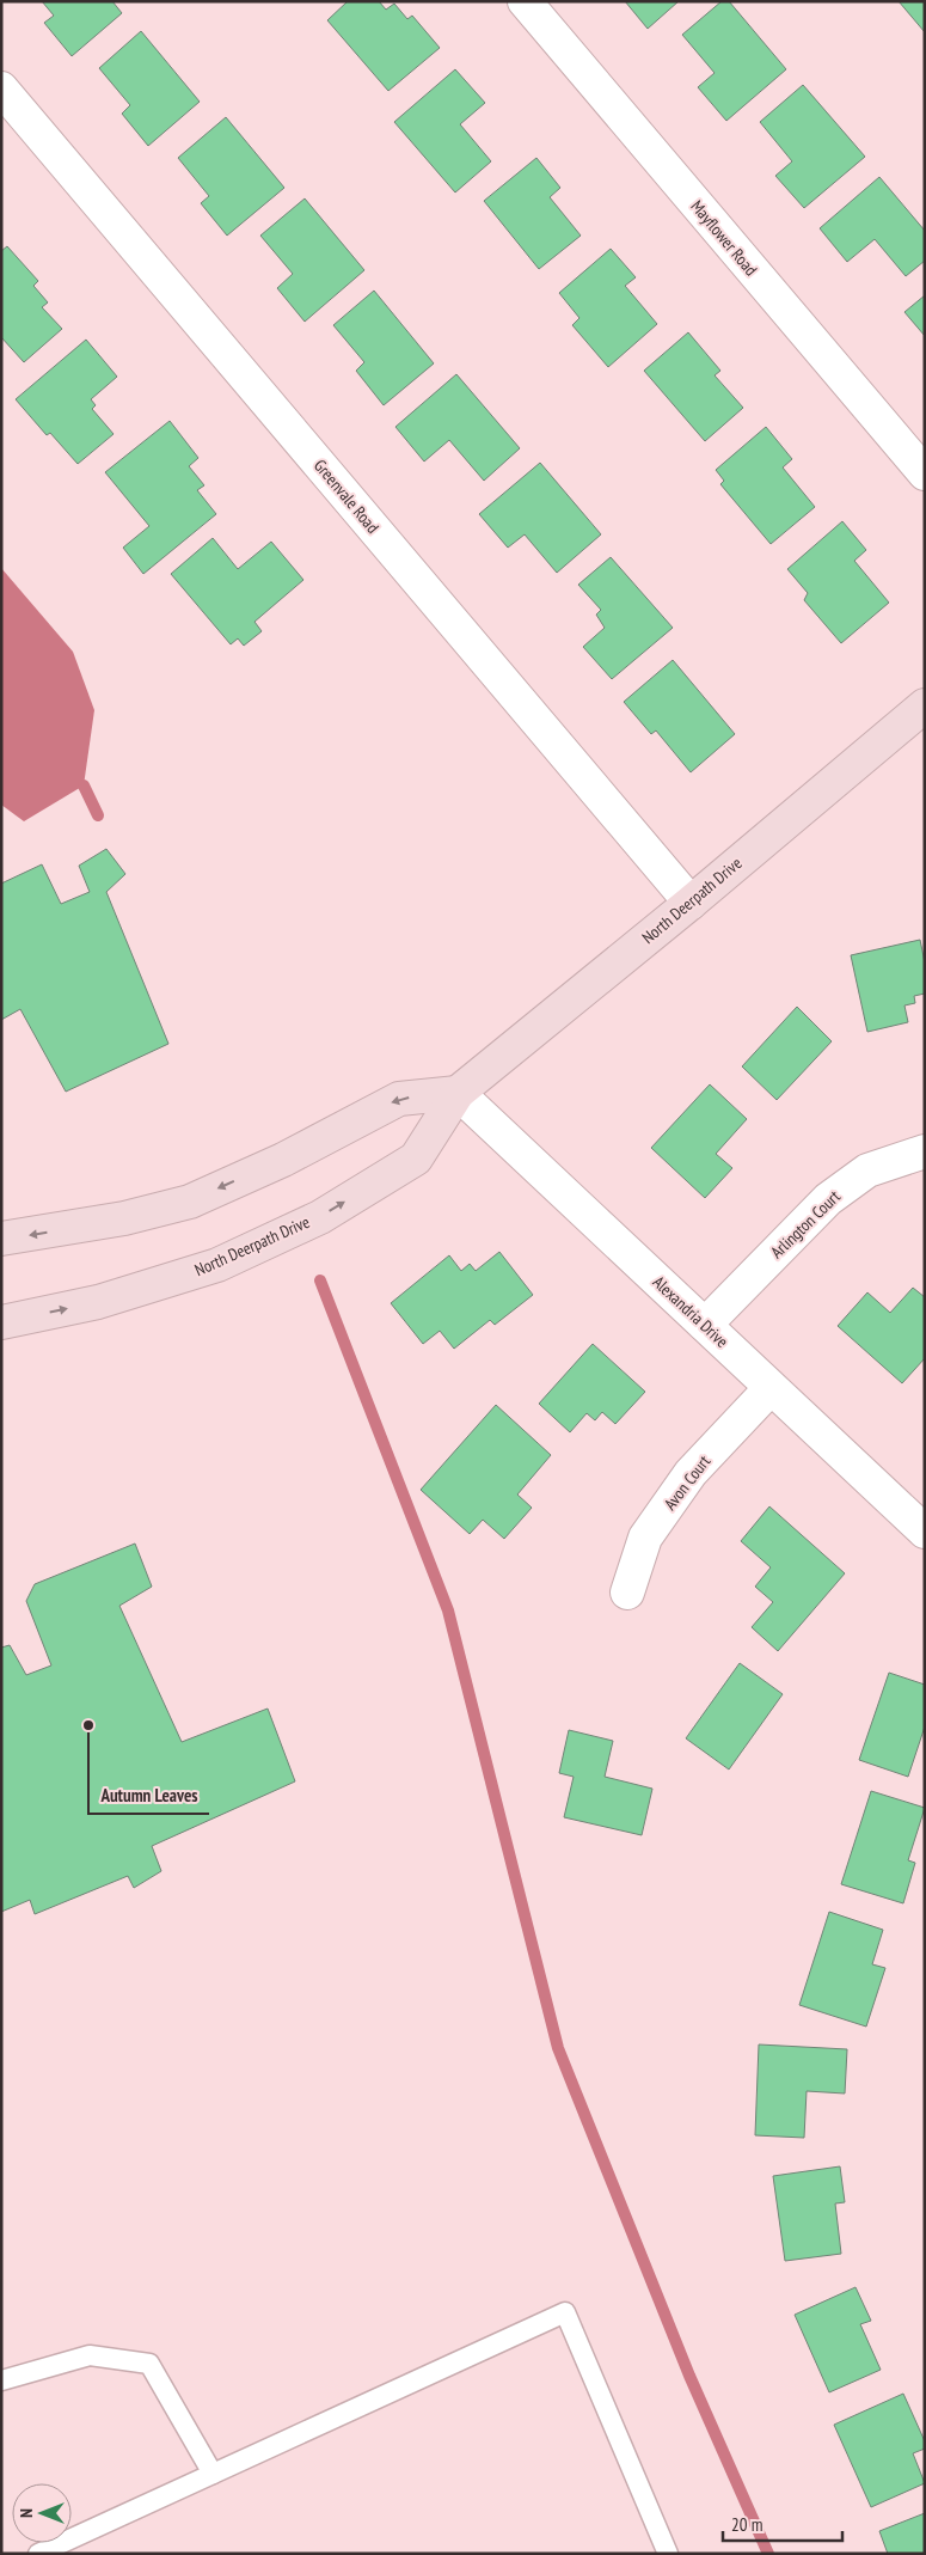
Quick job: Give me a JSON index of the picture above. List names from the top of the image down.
{
  "streets": {
    "street": [
      "Mayflower Road",
      "Greenvale Road",
      "North Deerpath Drive",
      "Arlington Court",
      "Alexandria Drive",
      "Avon Court"
    ]
  },
  "crossings": [
    ["Greenvale Road", "North Deerpath Drive"],
    ["North Deerpath Drive", "Alexandria Drive"],
    ["Arlington Court", "Alexandria Drive"],
    ["Alexandria Drive", "Avon Court"]
  ],
  "places": ["Autumn Leaves"],
  "scale_bar": "20 m",
  "north": "left"
}
